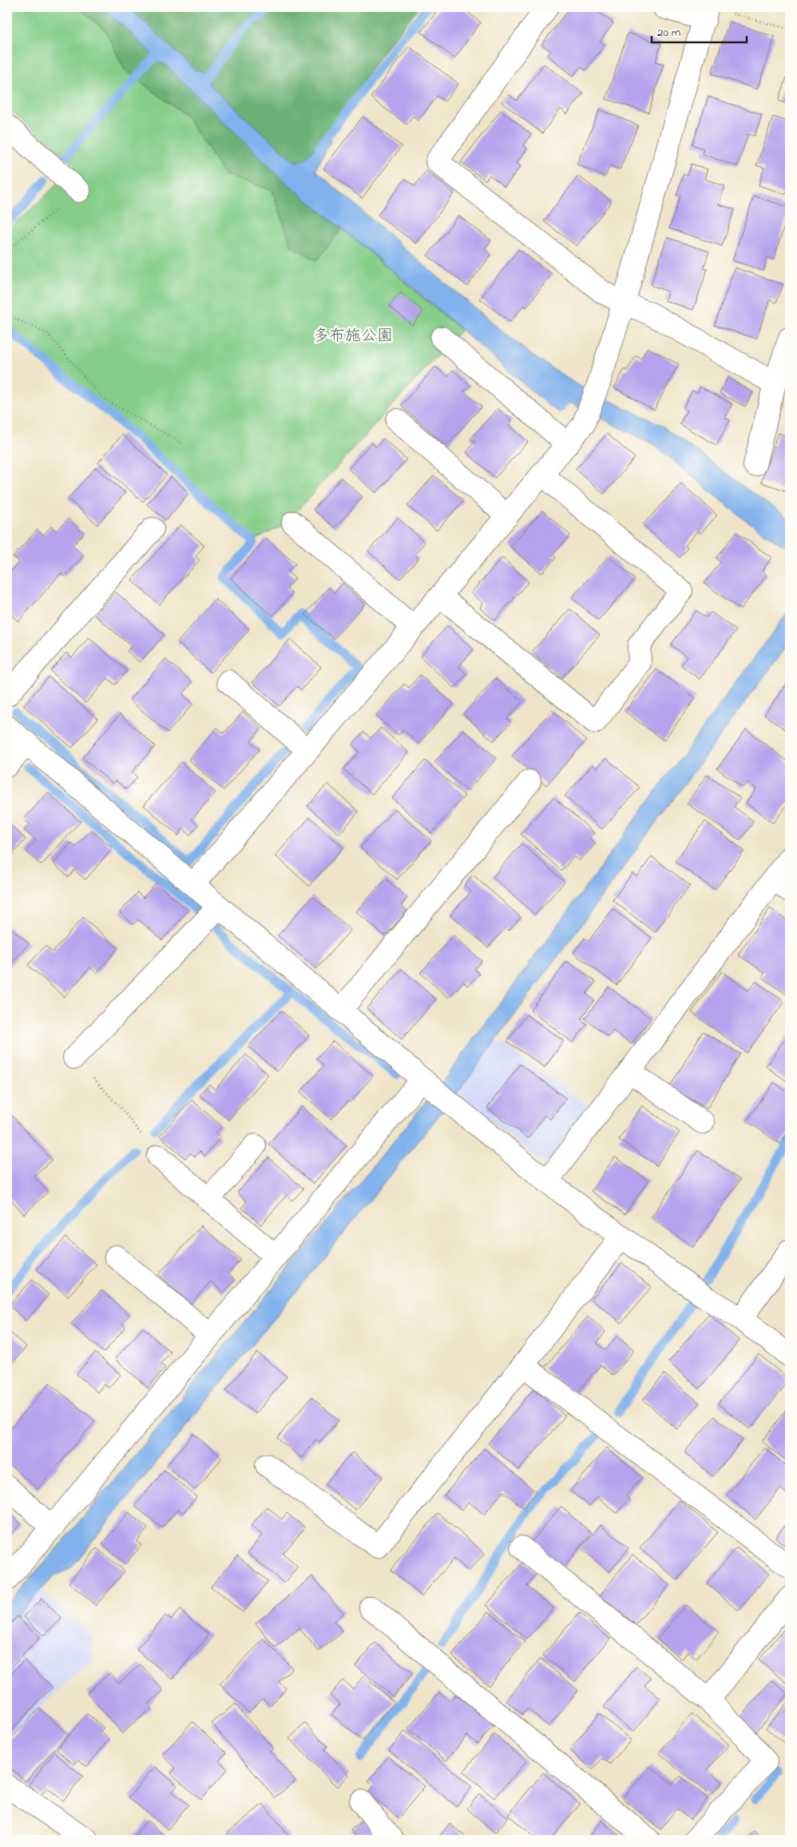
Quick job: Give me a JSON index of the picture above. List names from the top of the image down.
{
  "parks": ["多布施公園"],
  "scale_bar": "20 m"
}
